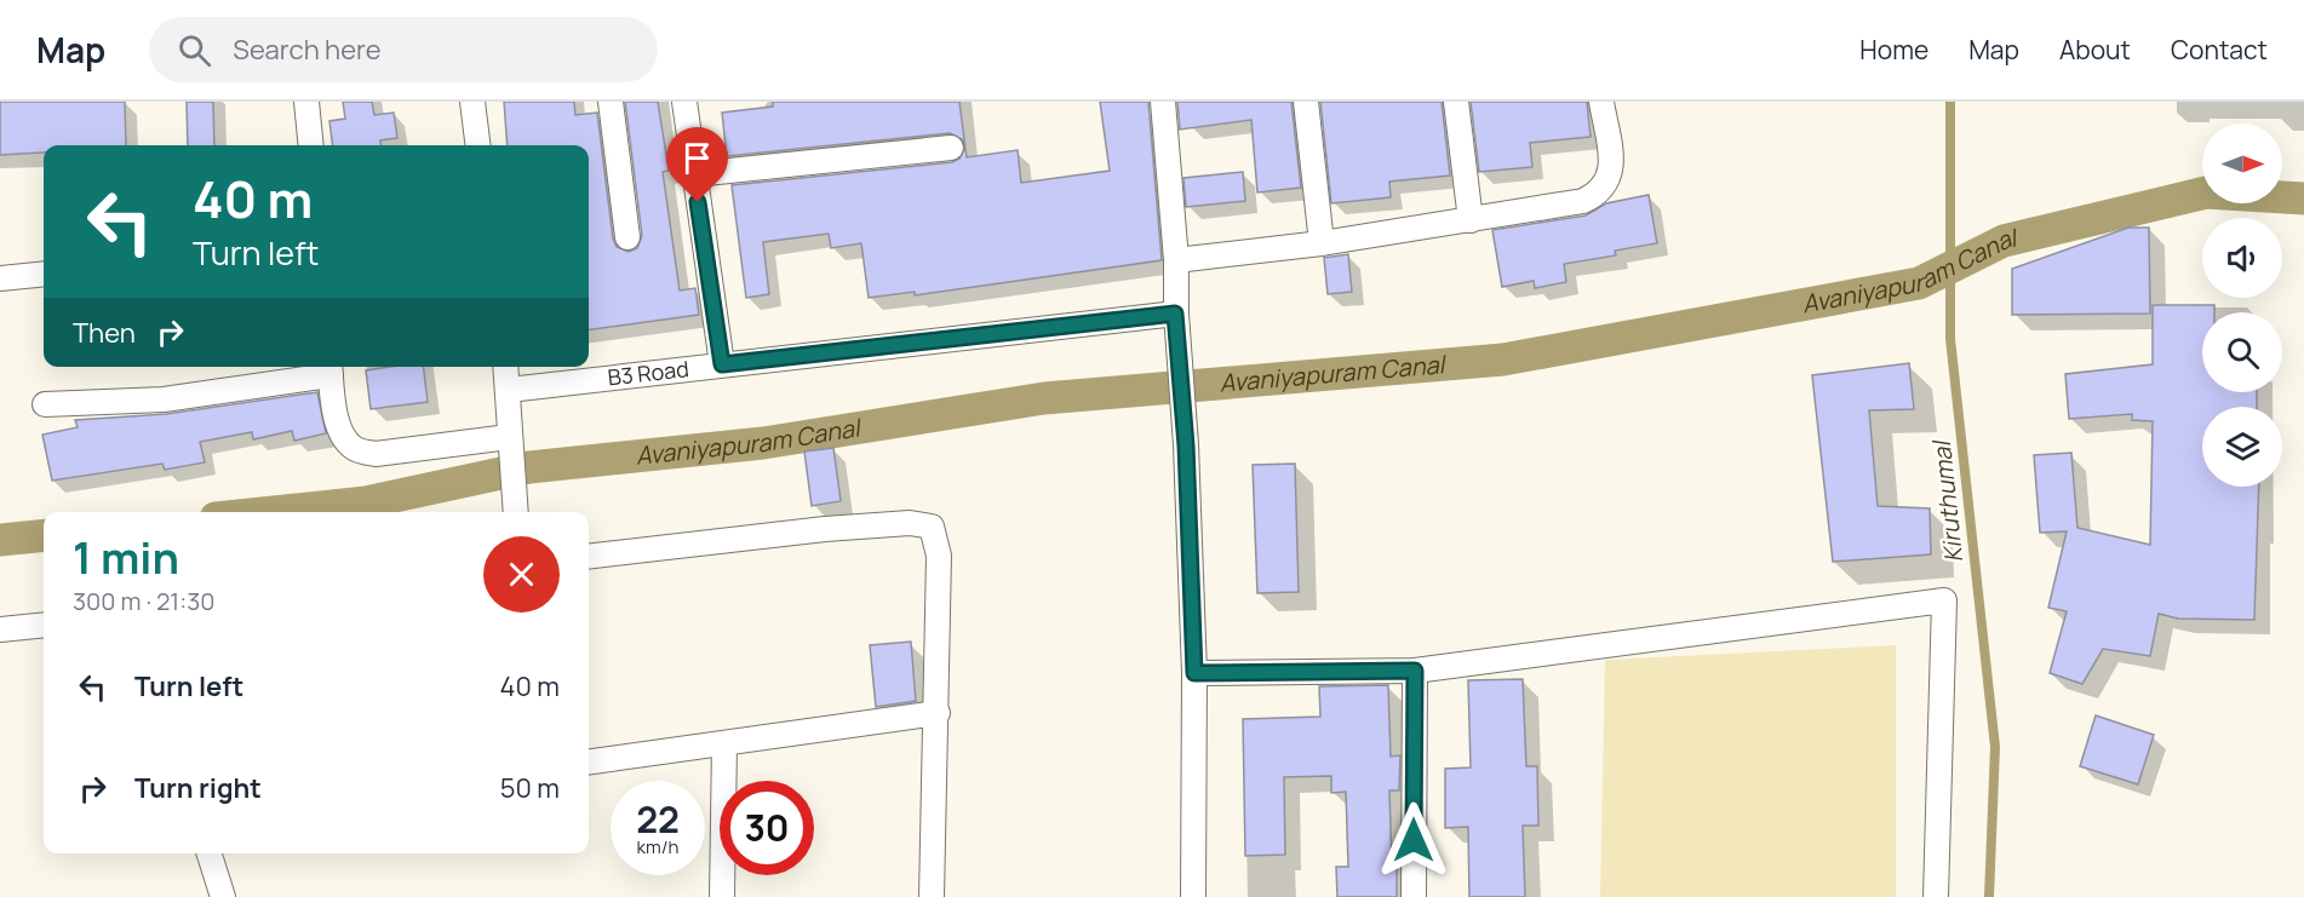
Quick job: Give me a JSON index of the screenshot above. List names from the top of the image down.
{
  "streets": {
    "street": ["B3 Road"]
  },
  "water": ["Avaniyapuram Canal", "Kiruthumal"],
  "north": "right",
  "page": {
    "header": "Map",
    "search": "Search here",
    "nav": [
      "Home",
      "Map",
      "About",
      "Contact"
    ],
    "turn": ["40 m", "Turn left"],
    "then": "Then",
    "heading": ["1 min", "300 m · 21:30"],
    "list": [
      {
        "name": "Turn left",
        "value": "40 m"
      },
      {
        "name": "Turn right",
        "value": "50 m"
      }
    ],
    "speed": "22 km/h",
    "limit": "30"
  }
}
